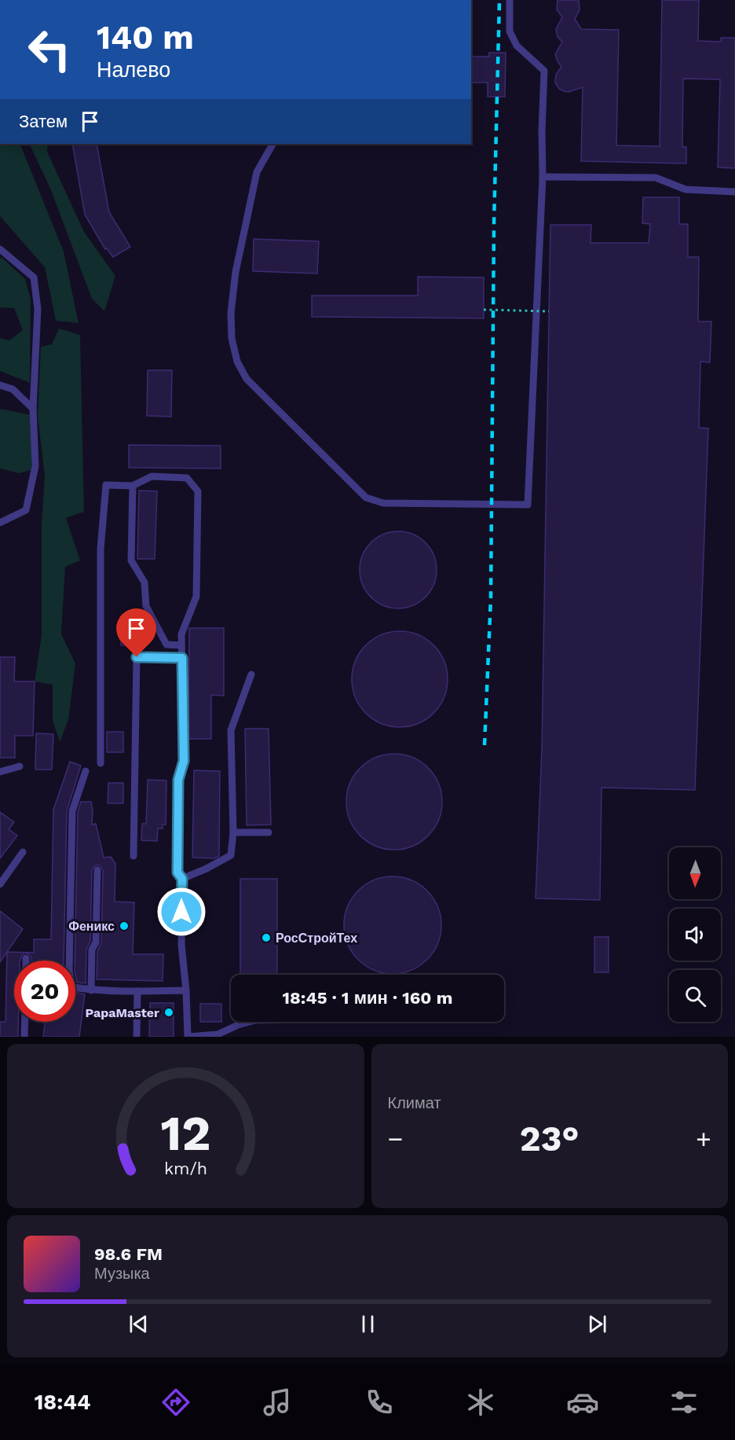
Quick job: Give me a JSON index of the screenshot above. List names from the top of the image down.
{
  "places": ["Феникс", "РосСтройТех", "PapaMaster"],
  "north": "bottom",
  "page": {
    "turn": ["140 m", "Налево"],
    "then": "Затем",
    "limit": "20",
    "trip": "18:45 · 1 мин · 160 m",
    "tile": "Климат",
    "heat": ["−", "23°", "+"],
    "song": ["98.6 FM", "Музыка"],
    "tabs": "18:44",
    "gauge": ["12", "km/h"]
  }
}
